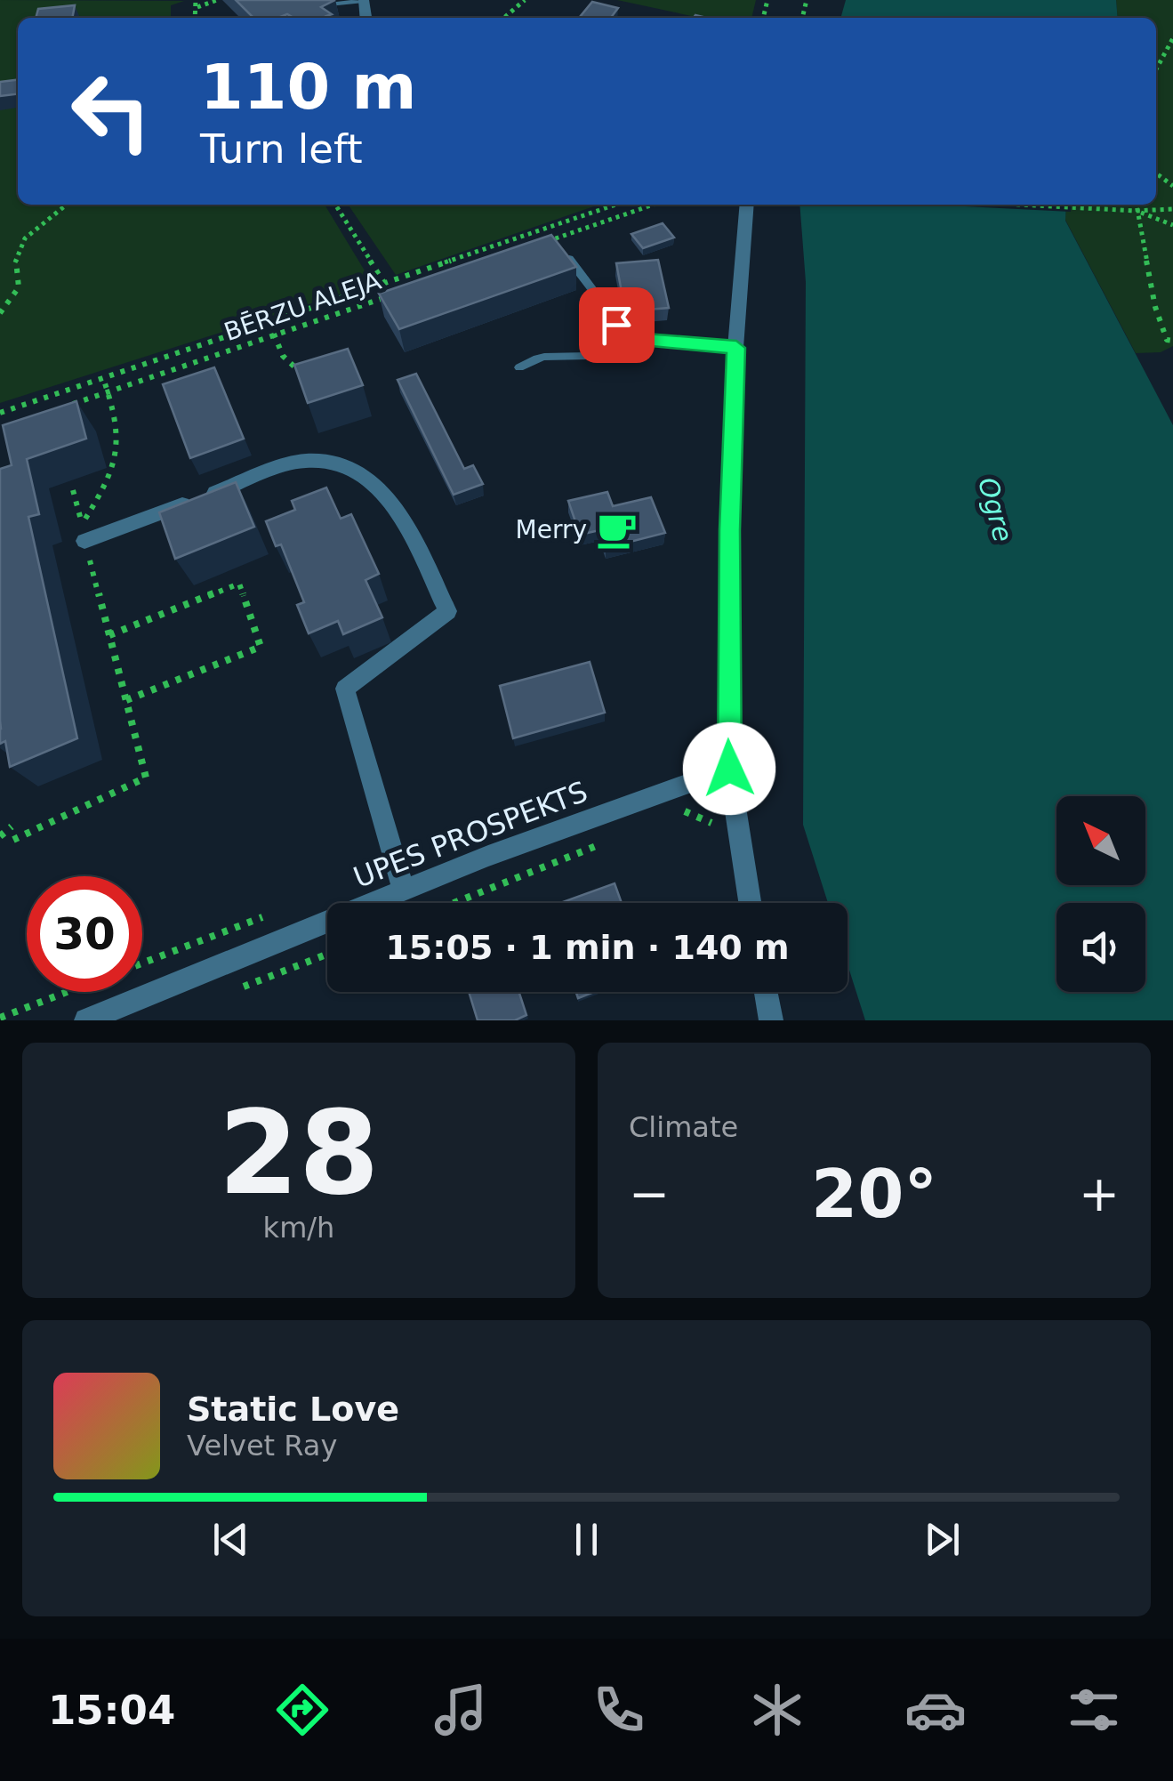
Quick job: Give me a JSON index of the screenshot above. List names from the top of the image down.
{
  "streets": {
    "street": ["UPES PROSPEKTS"],
    "path": ["BĒRZU ALEJA"]
  },
  "water": ["Ogre"],
  "places": {
    "cafe": ["Merry"]
  },
  "north": "top left",
  "page": {
    "turn": ["110 m", "Turn left"],
    "limit": "30",
    "trip": "15:05 · 1 min · 140 m",
    "tile": [
      ["28", "km/h"],
      "Climate"
    ],
    "heat": ["−", "20°", "+"],
    "song": ["Static Love", "Velvet Ray"],
    "tabs": "15:04"
  }
}
